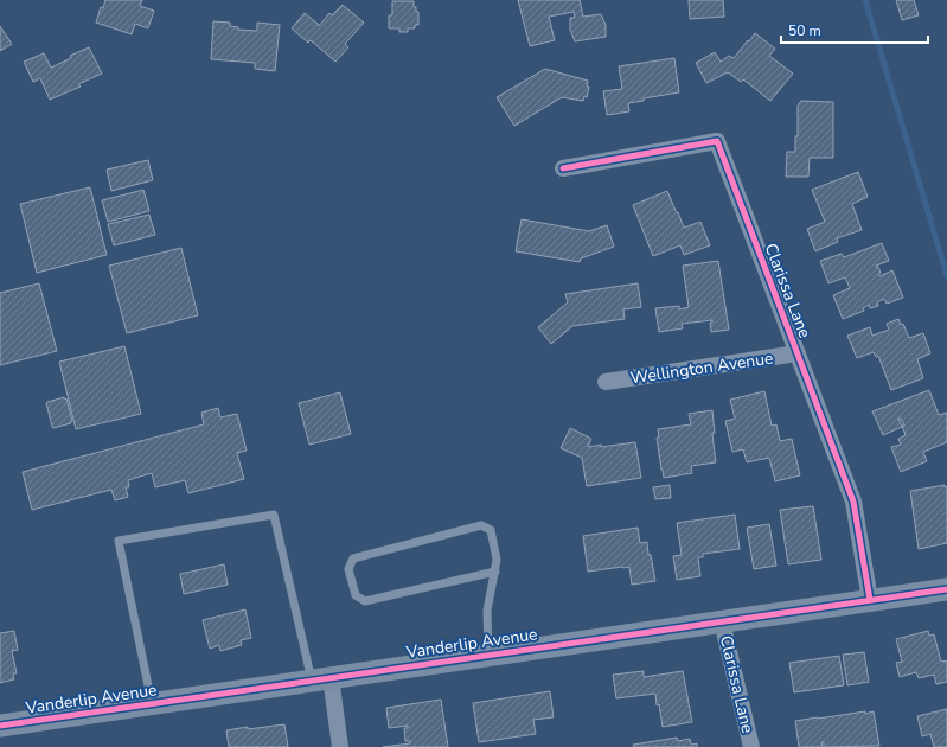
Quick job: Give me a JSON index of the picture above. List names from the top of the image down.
{
  "streets": {
    "street": ["Clarissa Lane", "Wellington Avenue", "Vanderlip Avenue"]
  },
  "crossings": [
    ["Clarissa Lane", "Wellington Avenue"],
    ["Clarissa Lane", "Vanderlip Avenue"]
  ],
  "scale_bar": "50 m"
}
